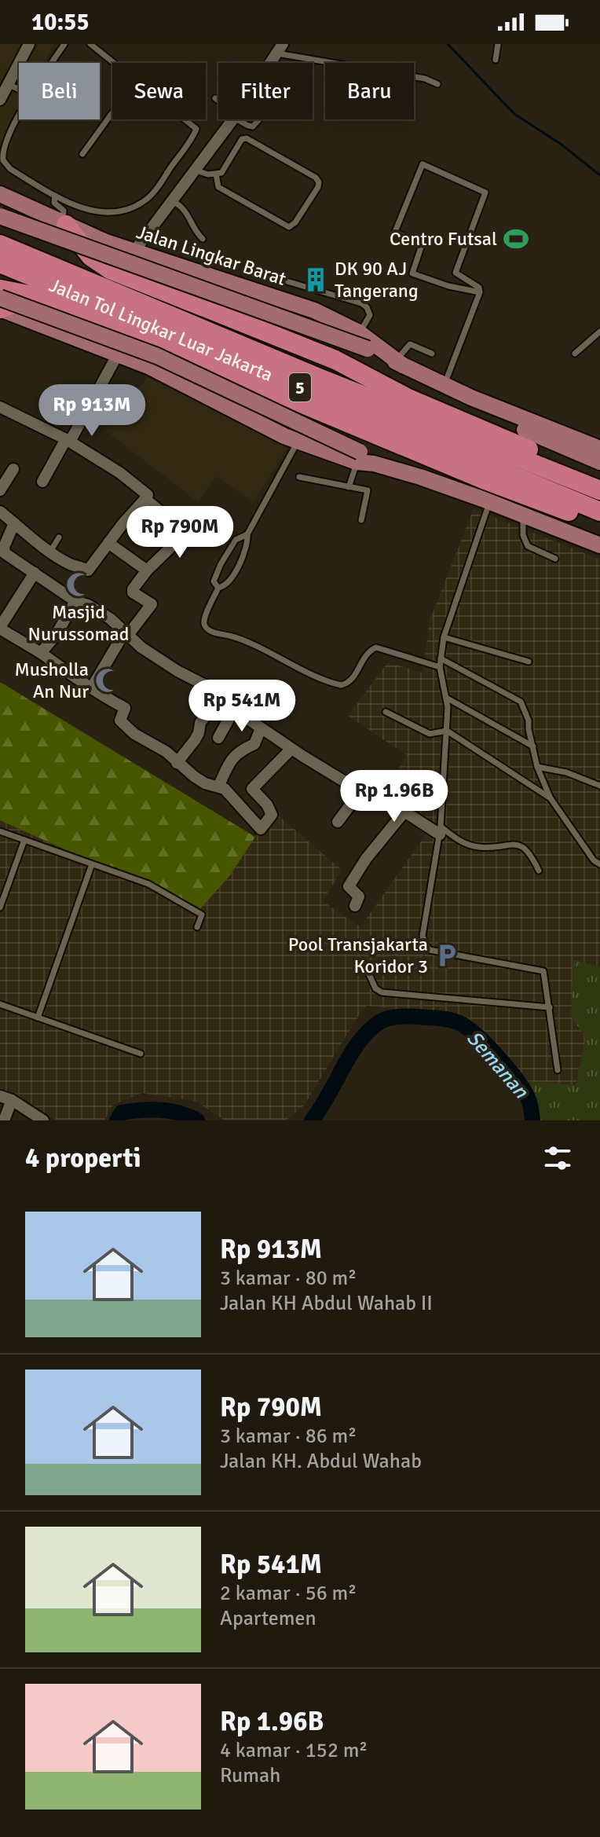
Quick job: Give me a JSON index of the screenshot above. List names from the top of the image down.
{
  "streets": {
    "highway": ["Jalan Tol Lingkar Luar Jakarta", "5"],
    "main road": ["Jalan Lingkar Barat"]
  },
  "water": ["Semanan"],
  "places": {
    "sports": ["Centro Futsal"],
    "building": ["DK 90 AJ Tangerang"],
    "mosque": ["Masjid Nurussomad", "Musholla An Nur"],
    "parking": ["Pool Transjakarta Koridor 3"]
  },
  "page": {
    "status": "10:55",
    "chip": [
      "Beli",
      "Sewa",
      "Filter",
      "Baru"
    ],
    "price": [
      "Rp 913M",
      "Rp 790M",
      "Rp 541M",
      "Rp 1.96B"
    ],
    "heading": "4 properti",
    "list": [
      {
        "name": "Rp 913M",
        "note": "3 kamar · 80 m² · Jalan KH Abdul Wahab II"
      },
      {
        "name": "Rp 790M",
        "note": "3 kamar · 86 m² · Jalan KH. Abdul Wahab"
      },
      {
        "name": "Rp 541M",
        "note": "2 kamar · 56 m² · Apartemen"
      },
      {
        "name": "Rp 1.96B",
        "note": "4 kamar · 152 m² · Rumah"
      }
    ]
  }
}
